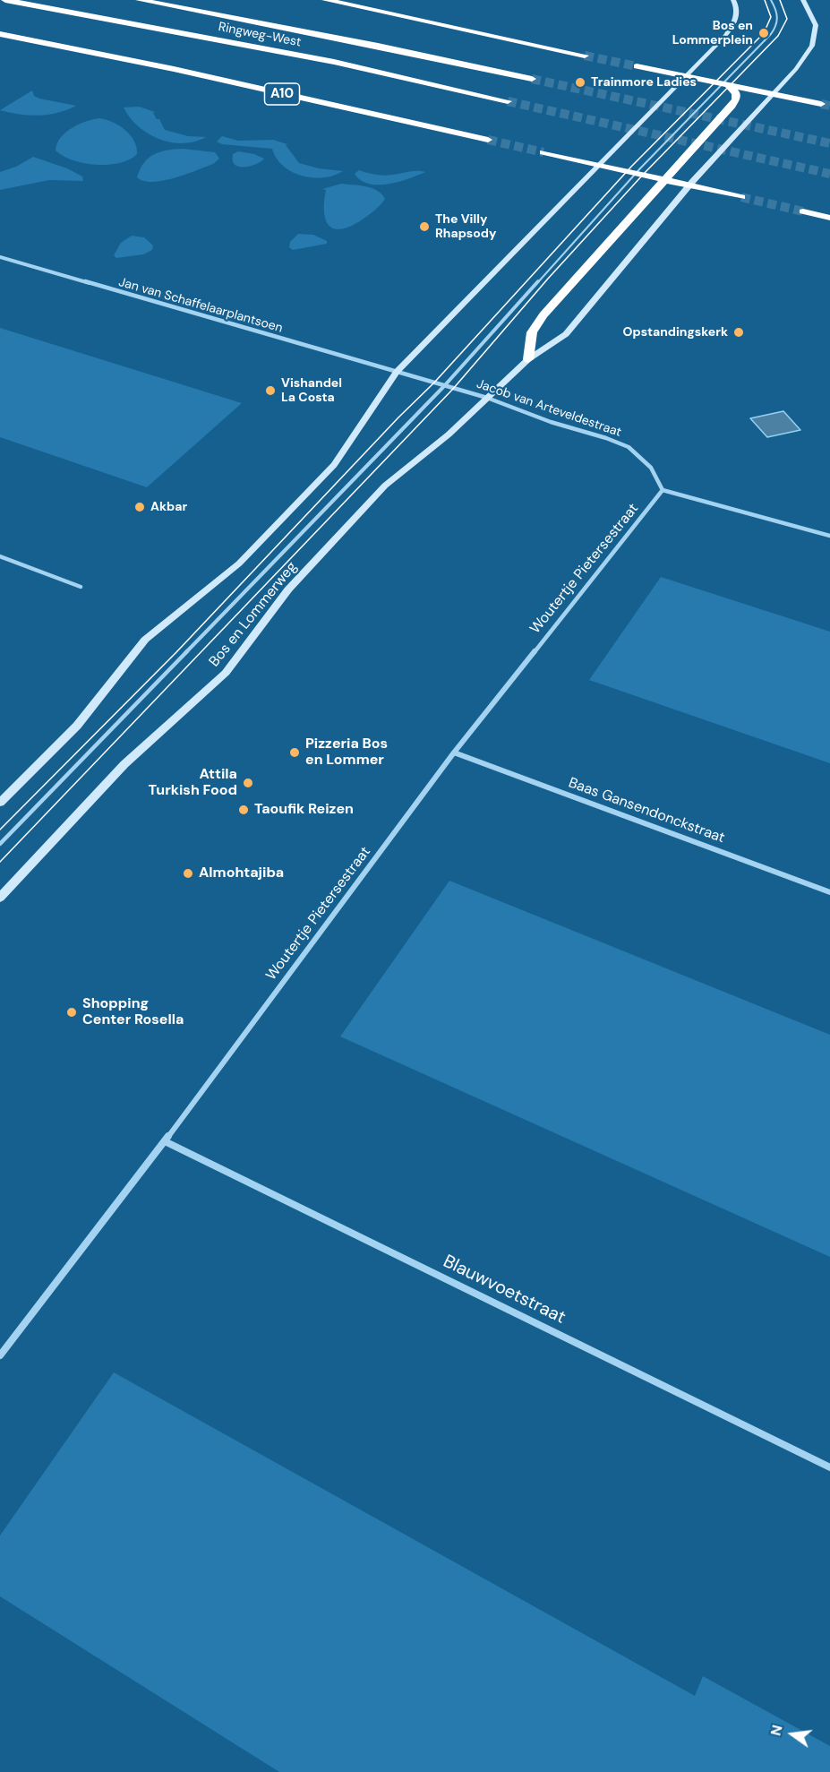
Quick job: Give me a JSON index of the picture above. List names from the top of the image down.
{
  "streets": {
    "highway": ["Ringweg-West", "A10"],
    "main road": ["Bos en Lommerweg"],
    "street": [
      "Jan van Schaffelaarplantsoen",
      "Jacob van Arteveldestraat",
      "Woutertje Pietersestraat",
      "Baas Gansendonckstraat",
      "Blauwvoetstraat"
    ]
  },
  "crossings": [
    ["Jan van Schaffelaarplantsoen", "Jacob van Arteveldestraat"],
    ["Jacob van Arteveldestraat", "Woutertje Pietersestraat"],
    ["Jacob van Arteveldestraat", "Bos en Lommerweg"],
    ["Woutertje Pietersestraat", "Baas Gansendonckstraat"],
    ["Woutertje Pietersestraat", "Blauwvoetstraat"]
  ],
  "places": [
    "Bos en Lommerplein",
    "Trainmore Ladies",
    "The Villy Rhapsody",
    "Opstandingskerk",
    "Vishandel La Costa",
    "Akbar",
    "Pizzeria Bos en Lommer",
    "Attila Turkish Food",
    "Taoufik Reizen",
    "Almohtajiba",
    "Shopping Center Rosella"
  ],
  "north": "left"
}
